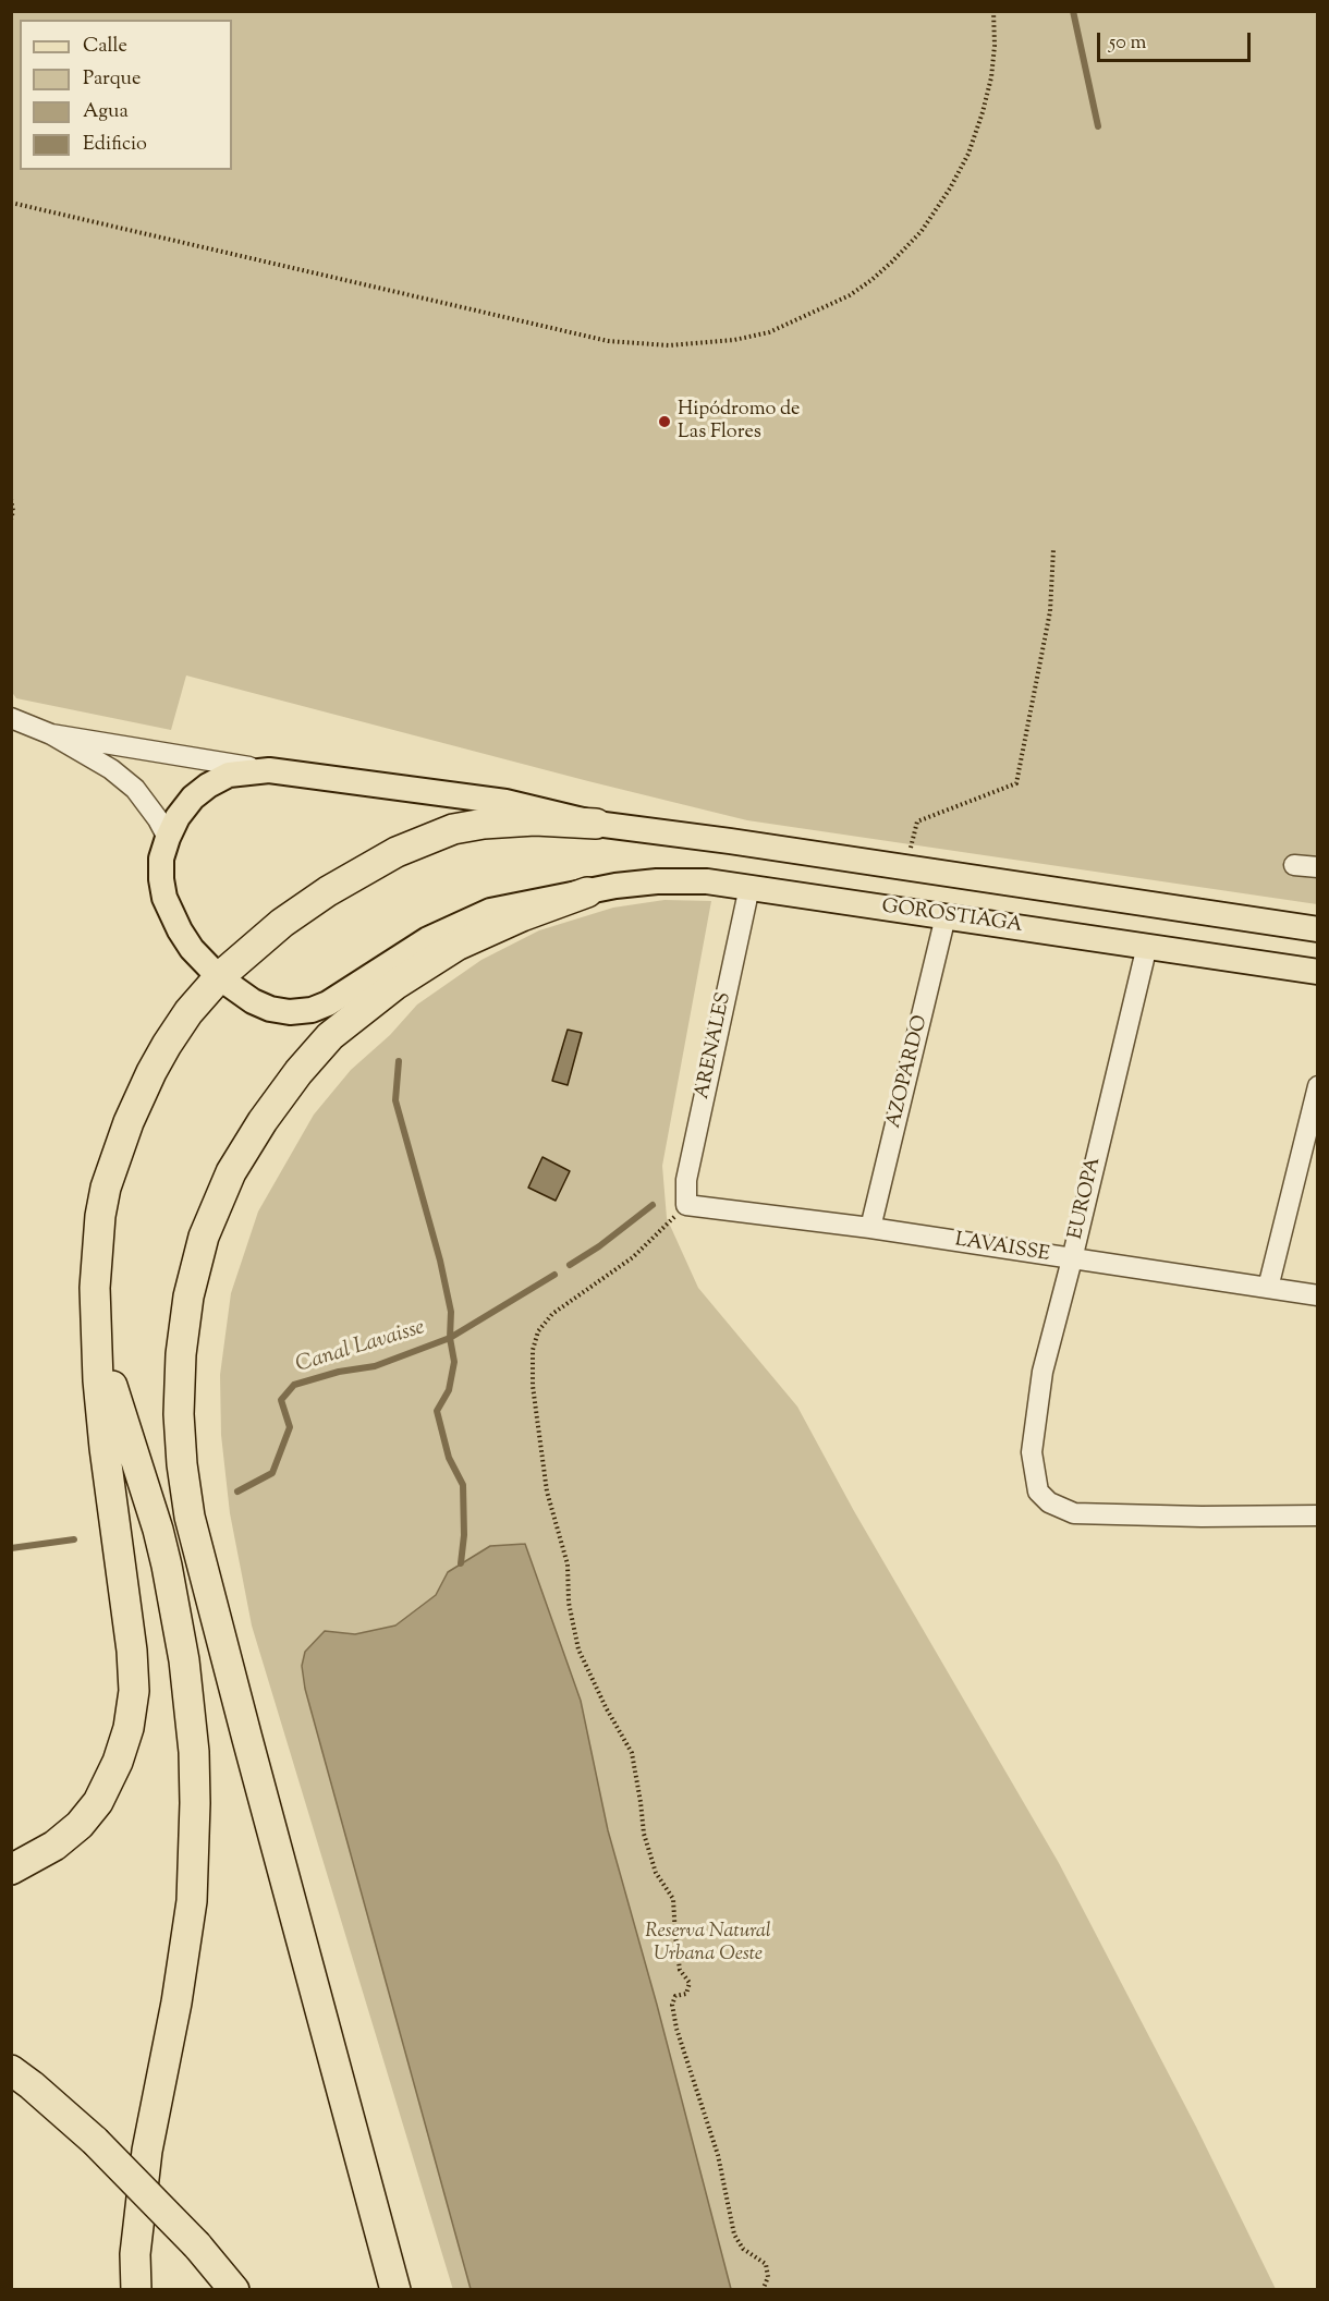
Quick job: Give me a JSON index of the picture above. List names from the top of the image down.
{
  "streets": {
    "main road": ["GOROSTIAGA"],
    "street": [
      "ARENALES",
      "AZOPARDO",
      "EUROPA",
      "LAVAISSE"
    ]
  },
  "crossings": [
    ["GOROSTIAGA", "ARENALES"],
    ["GOROSTIAGA", "AZOPARDO"],
    ["GOROSTIAGA", "EUROPA"],
    ["ARENALES", "LAVAISSE"],
    ["AZOPARDO", "LAVAISSE"],
    ["EUROPA", "LAVAISSE"]
  ],
  "water": ["Canal Lavaisse"],
  "parks": ["Reserva Natural Urbana Oeste"],
  "places": ["Hipódromo de Las Flores"],
  "legend": [
    "Calle",
    "Parque",
    "Agua",
    "Edificio"
  ],
  "scale_bar": "50 m"
}
